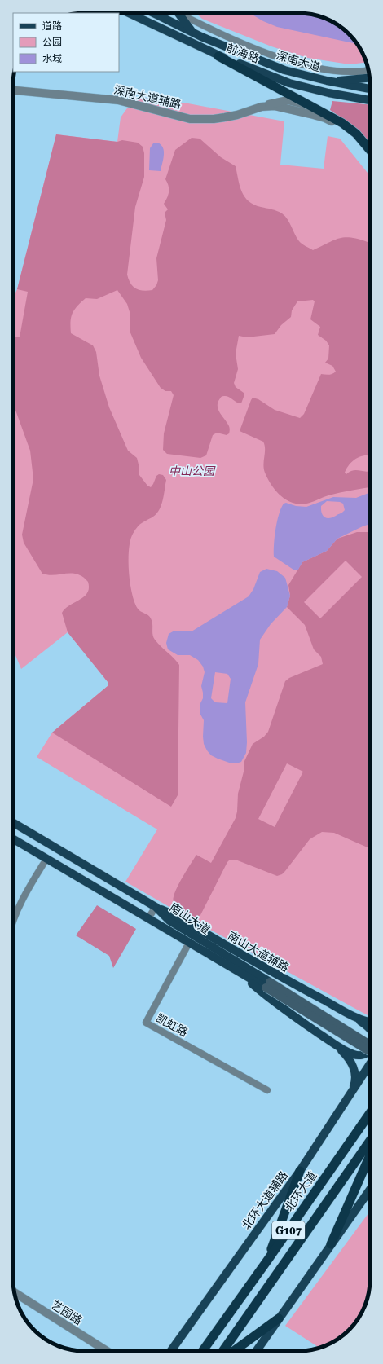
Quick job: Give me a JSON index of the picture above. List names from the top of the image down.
{
  "streets": {
    "highway": ["北环大道", "G107"],
    "main road": [
      "前海路",
      "深南大道",
      "南山大道",
      "南山大道辅路",
      "北环大道辅路"
    ],
    "street": ["深南大道辅路", "凯虹路", "艺园路"]
  },
  "crossings": [
    ["南山大道", "南山大道辅路"],
    ["南山大道", "凯虹路"]
  ],
  "parks": ["中山公园"],
  "legend": ["道路", "公园", "水域"]
}
